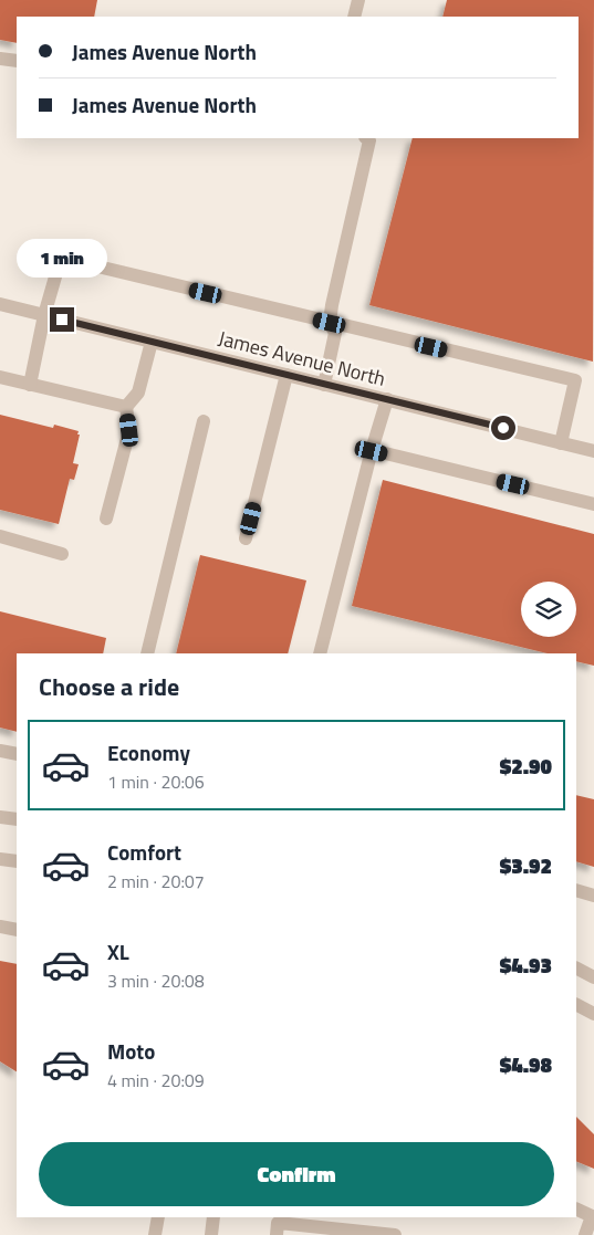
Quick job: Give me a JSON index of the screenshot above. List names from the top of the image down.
{
  "streets": {
    "street": ["James Avenue North"]
  },
  "page": {
    "banner": ["James Avenue North", "James Avenue North"],
    "bubble": "1 min",
    "heading": "Choose a ride",
    "list": [
      {
        "name": "Economy",
        "note": "1 min · 20:06",
        "value": "$2.90"
      },
      {
        "name": "Comfort",
        "note": "2 min · 20:07",
        "value": "$3.92"
      },
      {
        "name": "XL",
        "note": "3 min · 20:08",
        "value": "$4.93"
      },
      {
        "name": "Moto",
        "note": "4 min · 20:09",
        "value": "$4.98"
      }
    ],
    "buttons": "Confirm"
  }
}
